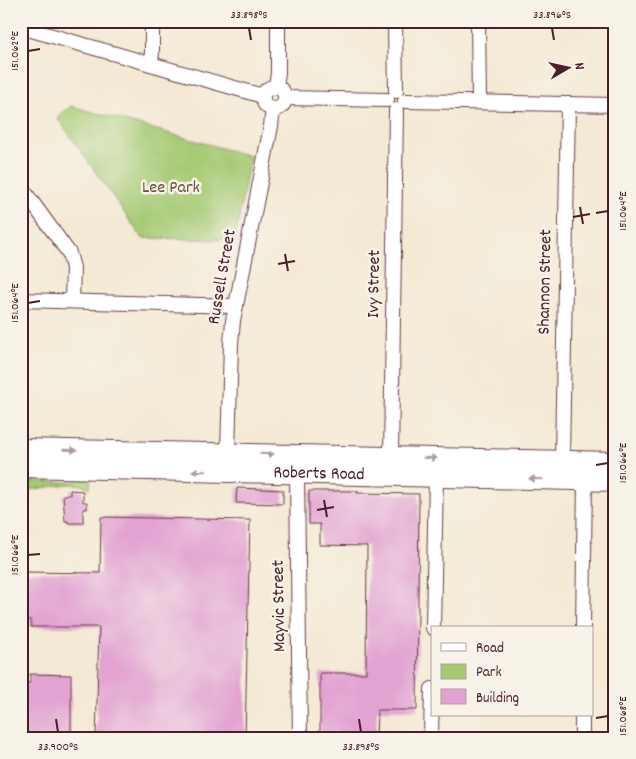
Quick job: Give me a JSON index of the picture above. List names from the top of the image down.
{
  "streets": {
    "highway": ["Roberts Road"],
    "street": [
      "Russell Street",
      "Shannon Street",
      "Ivy Street",
      "Mayvic Street"
    ]
  },
  "crossings": [
    ["Russell Street", "Roberts Road"],
    ["Shannon Street", "Roberts Road"],
    ["Ivy Street", "Roberts Road"],
    ["Roberts Road", "Mayvic Street"]
  ],
  "parks": ["Lee Park"],
  "legend": ["Road", "Park", "Building"],
  "north": "right",
  "coordinates": [
    "33.898°S",
    "33.896°S",
    "151.062°E",
    "151.064°E",
    "151.066°E",
    "151.068°E",
    "33.900°S"
  ]
}
